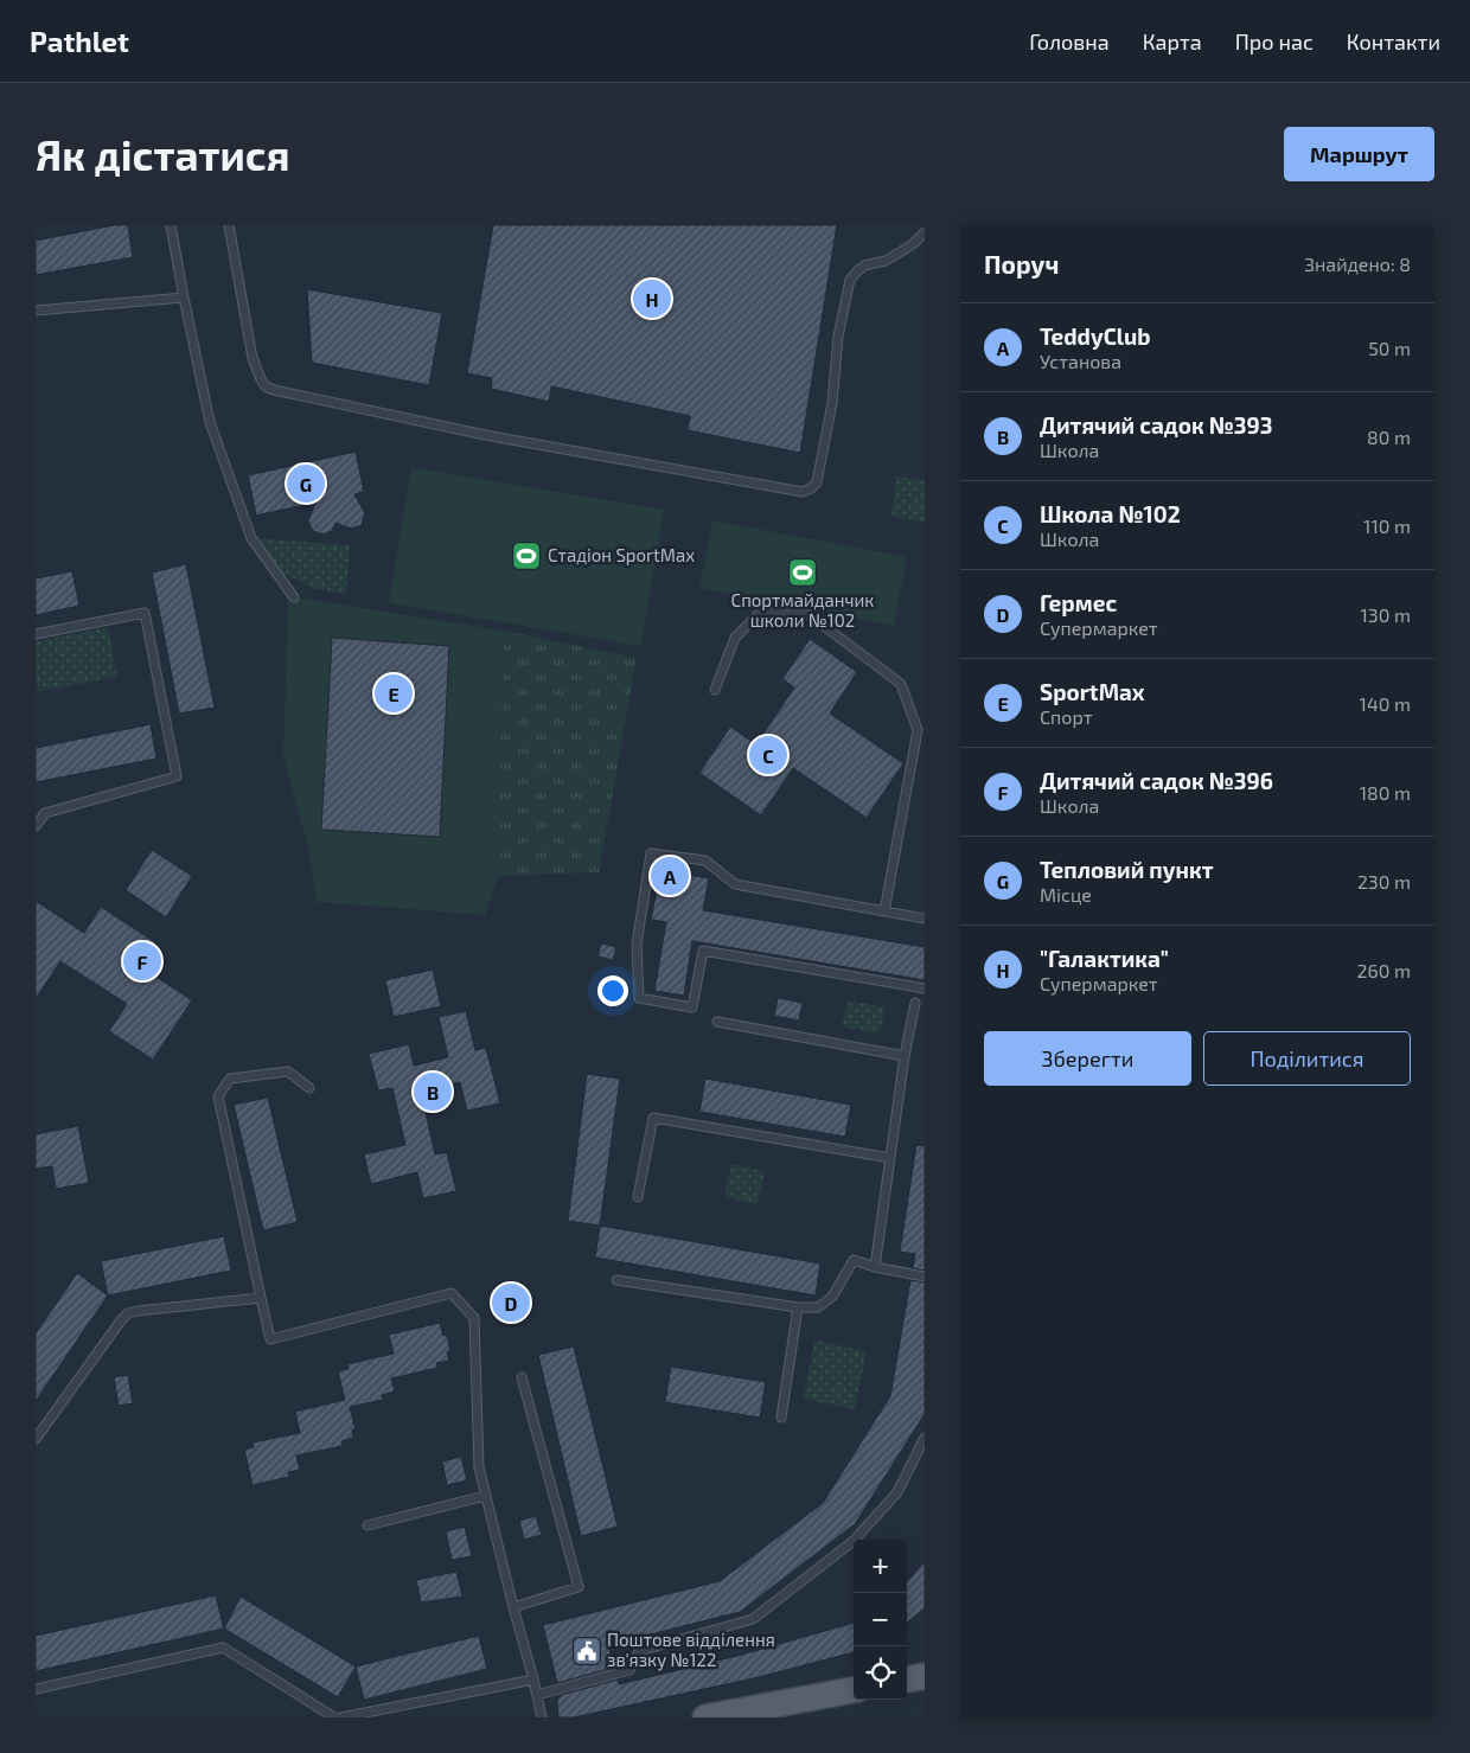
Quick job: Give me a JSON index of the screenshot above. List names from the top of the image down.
{
  "places": {
    "sports": ["Стадіон SportMax", "Спортмайданчик школи №102"],
    "public building": ["Поштове відділення зв'язку №122"]
  },
  "page": {
    "header": "Pathlet",
    "nav": [
      "Головна",
      "Карта",
      "Про нас",
      "Контакти"
    ],
    "buttons": [
      "Маршрут",
      ["Зберегти", "Поділитися"]
    ],
    "title": "Як дістатися",
    "heading": ["Поруч", "Знайдено: 8"],
    "pins": [
      "H",
      "G",
      "E",
      "C",
      "A",
      "F",
      "B",
      "D"
    ],
    "list": [
      {
        "mark": "A",
        "name": "TeddyClub",
        "note": "Установа",
        "value": "50 m"
      },
      {
        "mark": "B",
        "name": "Дитячий садок №393",
        "note": "Школа",
        "value": "80 m"
      },
      {
        "mark": "C",
        "name": "Школа №102",
        "note": "Школа",
        "value": "110 m"
      },
      {
        "mark": "D",
        "name": "Гермес",
        "note": "Супермаркет",
        "value": "130 m"
      },
      {
        "mark": "E",
        "name": "SportMax",
        "note": "Спорт",
        "value": "140 m"
      },
      {
        "mark": "F",
        "name": "Дитячий садок №396",
        "note": "Школа",
        "value": "180 m"
      },
      {
        "mark": "G",
        "name": "Тепловий пункт",
        "note": "Місце",
        "value": "230 m"
      },
      {
        "mark": "H",
        "name": "\"Галактика\"",
        "note": "Супермаркет",
        "value": "260 m"
      }
    ],
    "map_buttons": ["+", "−"]
  }
}
